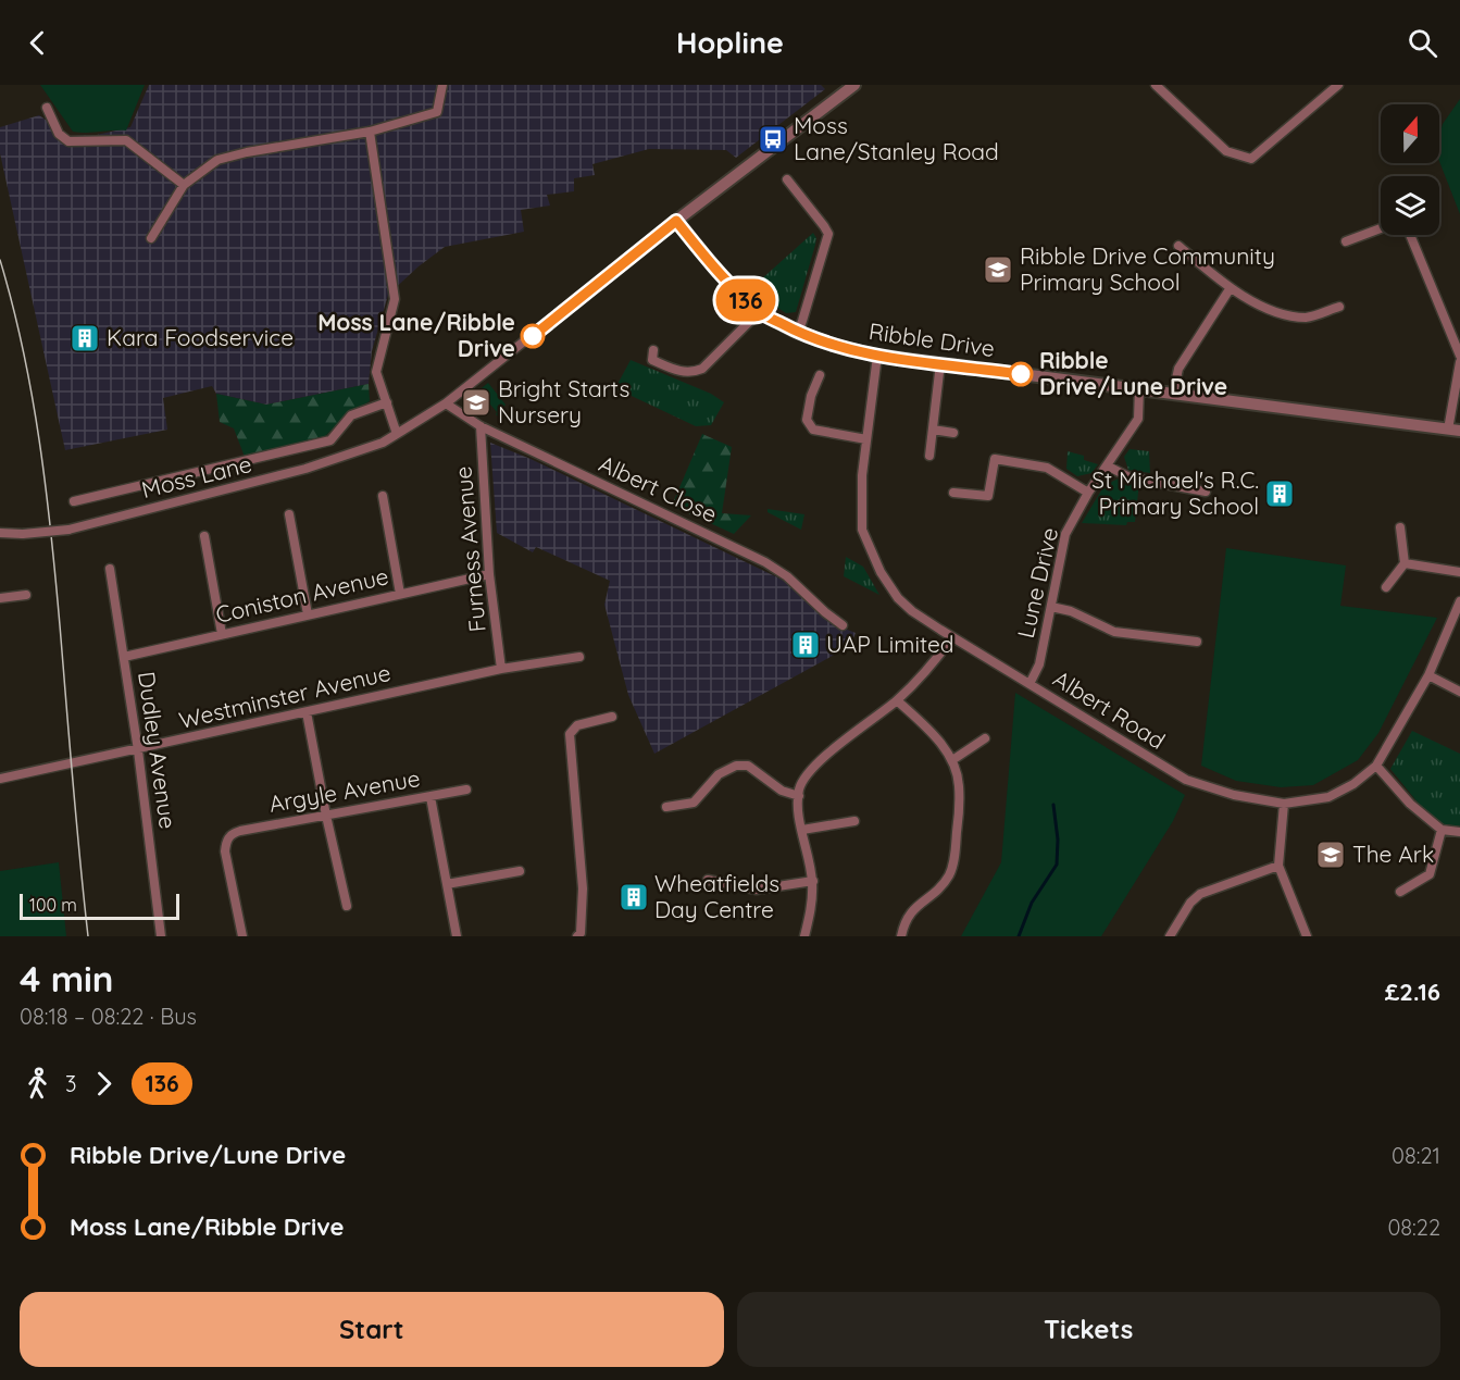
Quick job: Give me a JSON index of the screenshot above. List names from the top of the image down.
{
  "streets": {
    "street": [
      "Ribble Drive",
      "Moss Lane",
      "Albert Close",
      "Furness Avenue",
      "Lune Drive",
      "Coniston Avenue",
      "Westminster Avenue",
      "Albert Road",
      "Dudley Avenue",
      "Argyle Avenue"
    ]
  },
  "crossings": [
    ["Ribble Drive", "Moss Lane"],
    ["Ribble Drive", "Lune Drive"],
    ["Ribble Drive", "Albert Road"],
    ["Moss Lane", "Albert Close"],
    ["Albert Close", "Furness Avenue"],
    ["Furness Avenue", "Coniston Avenue"],
    ["Furness Avenue", "Westminster Avenue"],
    ["Lune Drive", "Albert Road"],
    ["Coniston Avenue", "Dudley Avenue"],
    ["Westminster Avenue", "Dudley Avenue"]
  ],
  "places": {
    "bus stop": ["Moss Lane/Stanley Road"],
    "school or university": ["Ribble Drive Community Primary School", "Bright Starts Nursery", "The Ark"],
    "other": ["Moss Lane/Ribble Drive", "Ribble Drive/Lune Drive"],
    "building": [
      "Kara Foodservice",
      "St Michael's R.C. Primary School",
      "UAP Limited",
      "Wheatfields Day Centre"
    ]
  },
  "lines": ["bus line 136"],
  "scale_bar": "100 m",
  "north": "top",
  "page": {
    "header": "Hopline",
    "on_map": "136",
    "scale": "100 m",
    "heading": ["4 min", "08:18 – 08:22 · Bus", "£2.16"],
    "legs": ["3", "136"],
    "list": [
      {
        "name": "Ribble Drive/Lune Drive",
        "value": "08:21"
      },
      {
        "name": "Moss Lane/Ribble Drive",
        "value": "08:22"
      }
    ],
    "buttons": ["Start", "Tickets"]
  }
}
